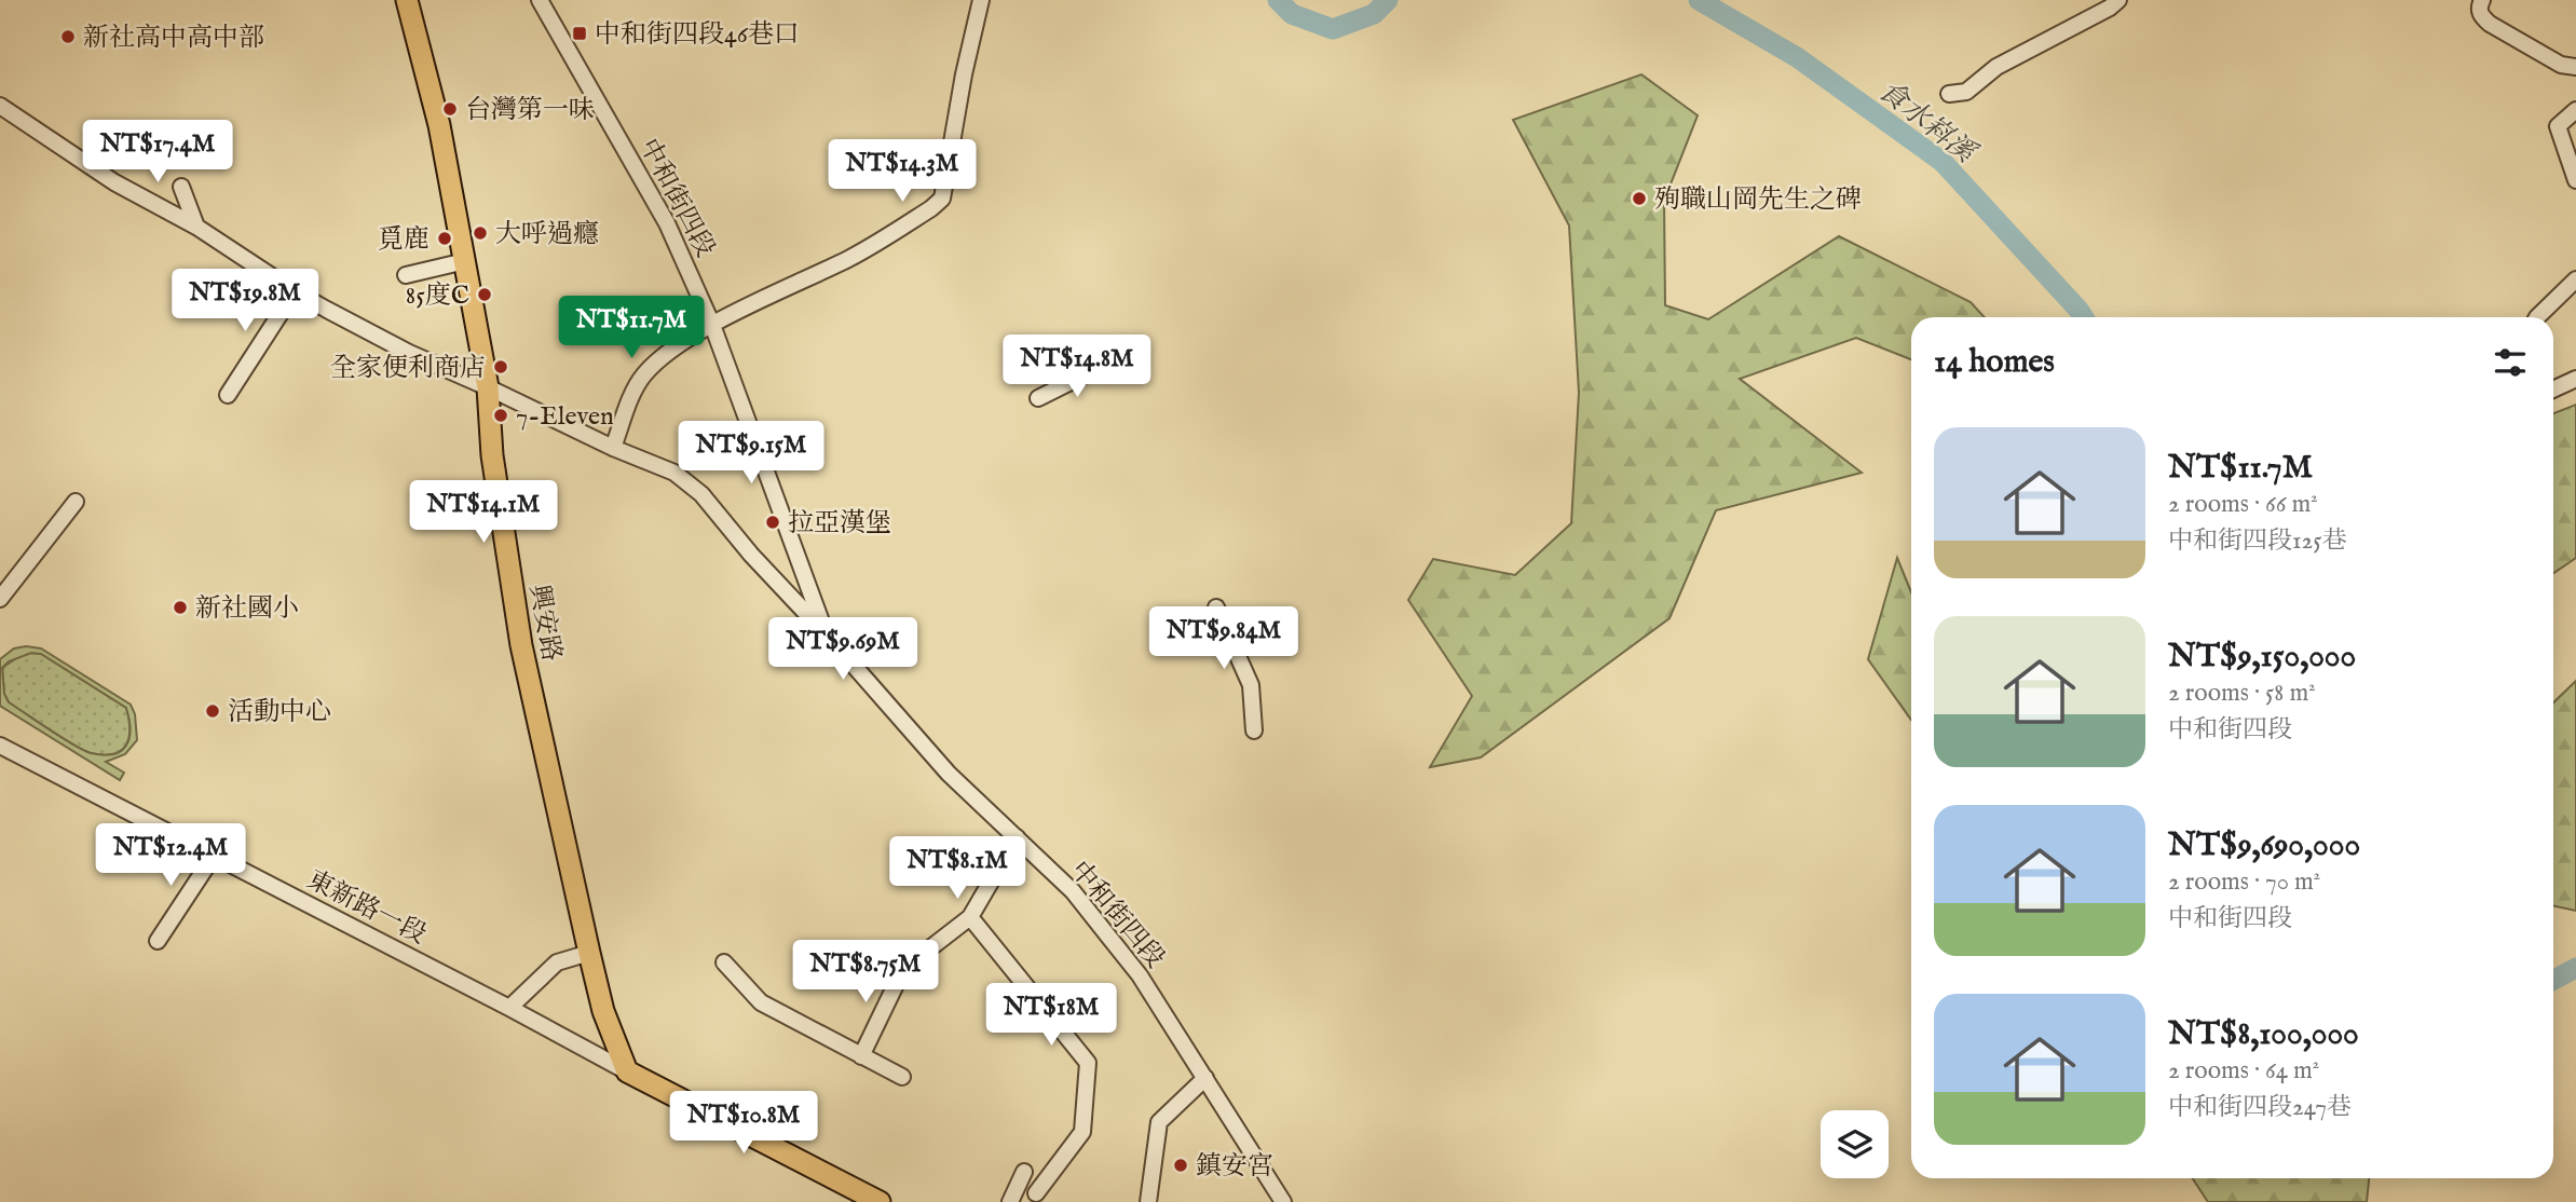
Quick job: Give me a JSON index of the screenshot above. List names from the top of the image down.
{
  "streets": {
    "main road": ["興安路"],
    "street": ["中和街四段", "東新路一段"]
  },
  "crossings": [
    ["興安路", "東新路一段"]
  ],
  "water": ["食水嵙溪"],
  "places": {
    "transit": ["中和街四段46巷口"],
    "other": [
      "新社高中高中部",
      "台灣第一味",
      "殉職山岡先生之碑",
      "大呼過癮",
      "覓鹿",
      "85度C",
      "全家便利商店",
      "7-Eleven",
      "拉亞漢堡",
      "新社國小",
      "活動中心",
      "鎮安宮"
    ]
  },
  "page": {
    "price": [
      "NT$17.4M",
      "NT$14.3M",
      "NT$19.8M",
      "NT$11.7M",
      "NT$14.8M",
      "NT$9.15M",
      "NT$14.1M",
      "NT$9.84M",
      "NT$9.69M",
      "NT$12.4M",
      "NT$8.1M",
      "NT$8.75M",
      "NT$18M",
      "NT$10.8M"
    ],
    "heading": "14 homes",
    "list": [
      {
        "name": "NT$11.7M",
        "note": "2 rooms · 66 m² · 中和街四段125巷"
      },
      {
        "name": "NT$9,150,000",
        "note": "2 rooms · 58 m² · 中和街四段"
      },
      {
        "name": "NT$9,690,000",
        "note": "2 rooms · 70 m² · 中和街四段"
      },
      {
        "name": "NT$8,100,000",
        "note": "2 rooms · 64 m² · 中和街四段247巷"
      }
    ]
  }
}
